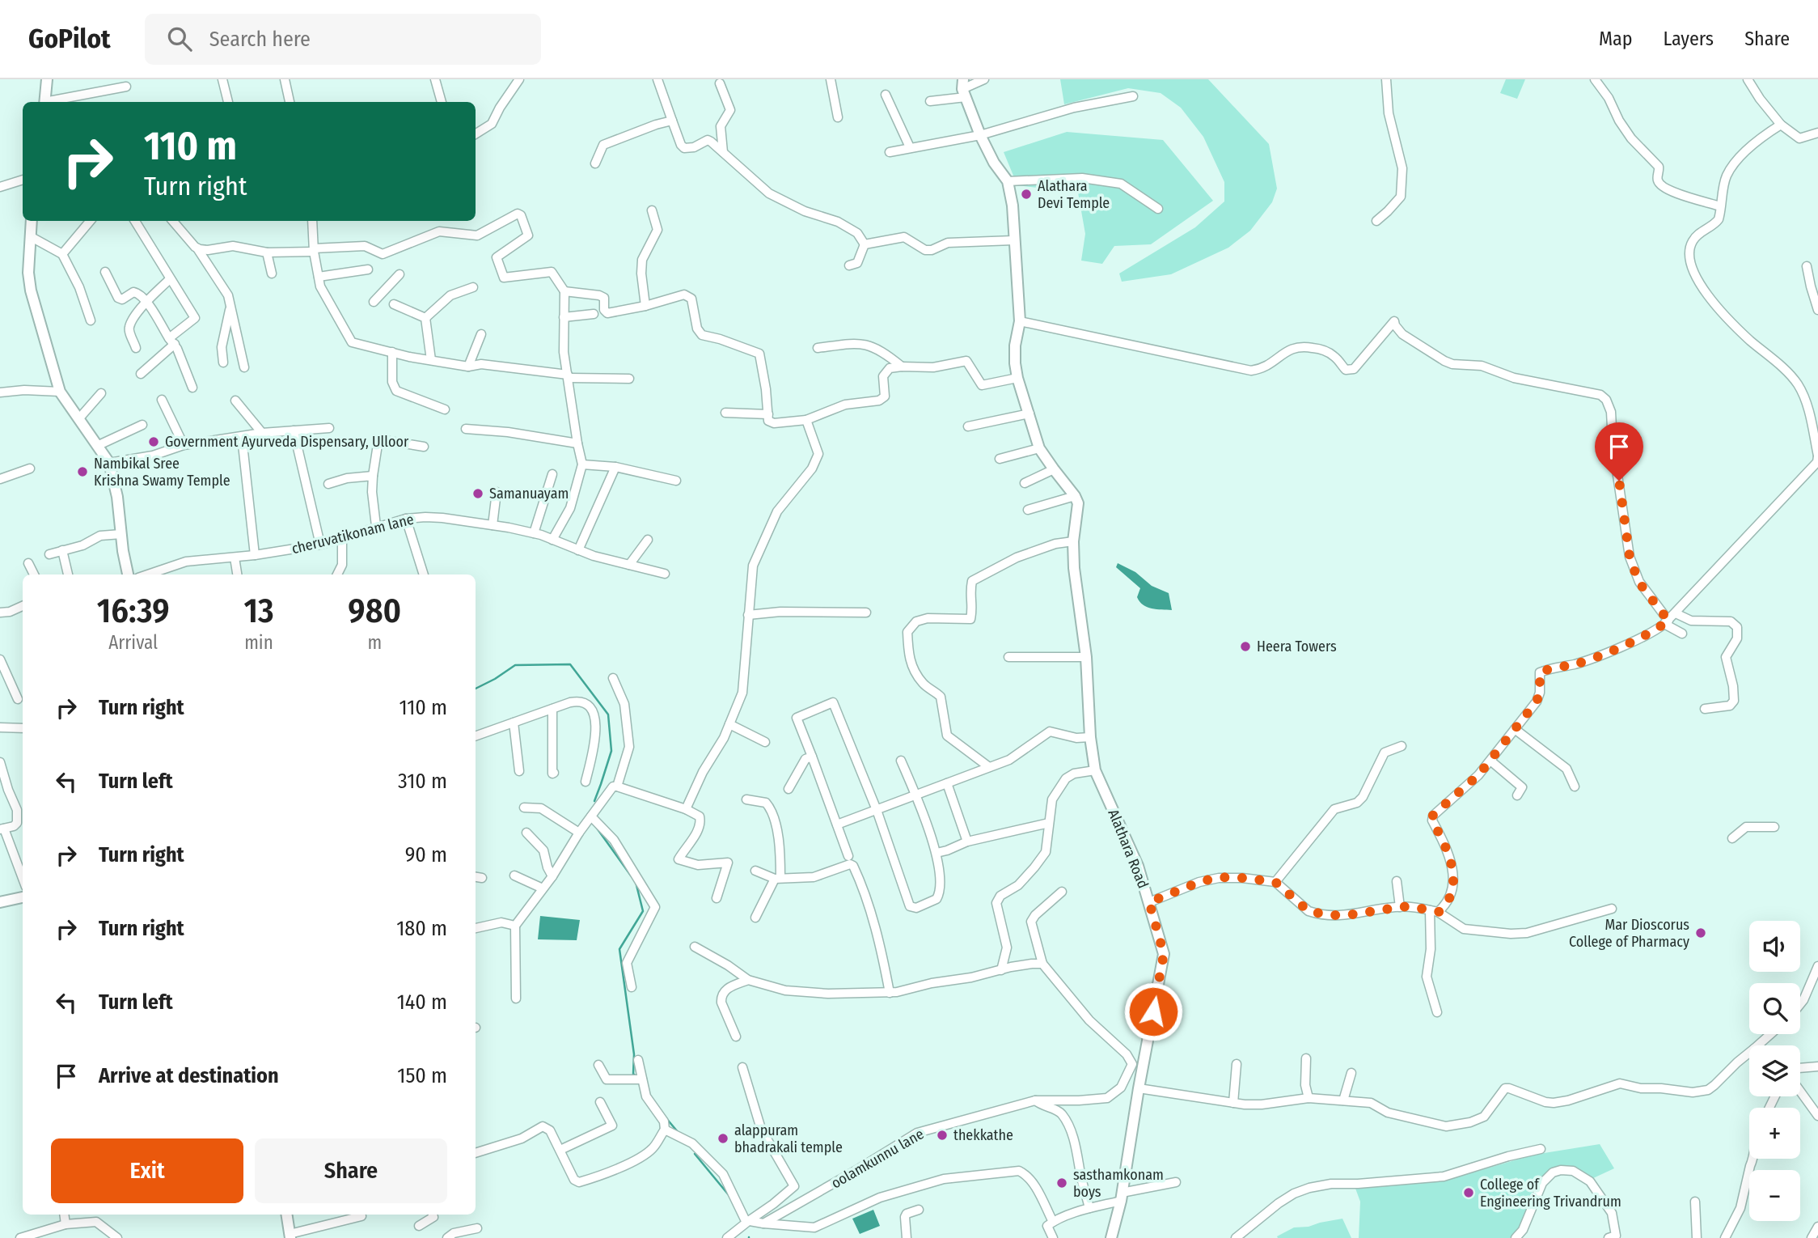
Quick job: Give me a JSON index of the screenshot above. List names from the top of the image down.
{
  "streets": {
    "street": ["cheruvatikonam lane", "Alathara Road", "oolamkunnu lane"]
  },
  "places": [
    "Alathara Devi Temple",
    "Government Ayurveda Dispensary, Ulloor",
    "Nambikal Sree Krishna Swamy Temple",
    "Samanuayam",
    "Heera Towers",
    "Mar Dioscorus College of Pharmacy",
    "thekkathe",
    "alappuram bhadrakali temple",
    "sasthamkonam boys",
    "College of Engineering Trivandrum"
  ],
  "page": {
    "header": "GoPilot",
    "search": "Search here",
    "nav": ["Map", "Layers", "Share"],
    "turn": ["110 m", "Turn right"],
    "eta": [
      "16:39",
      "Arrival",
      "13",
      "min",
      "980",
      "m"
    ],
    "list": [
      {
        "name": "Turn right",
        "value": "110 m"
      },
      {
        "name": "Turn left",
        "value": "310 m"
      },
      {
        "name": "Turn right",
        "value": "90 m"
      },
      {
        "name": "Turn right",
        "value": "180 m"
      },
      {
        "name": "Turn left",
        "value": "140 m"
      },
      {
        "name": "Arrive at destination",
        "value": "150 m"
      }
    ],
    "map_buttons": ["+", "−"],
    "buttons": ["Exit", "Share"]
  }
}
